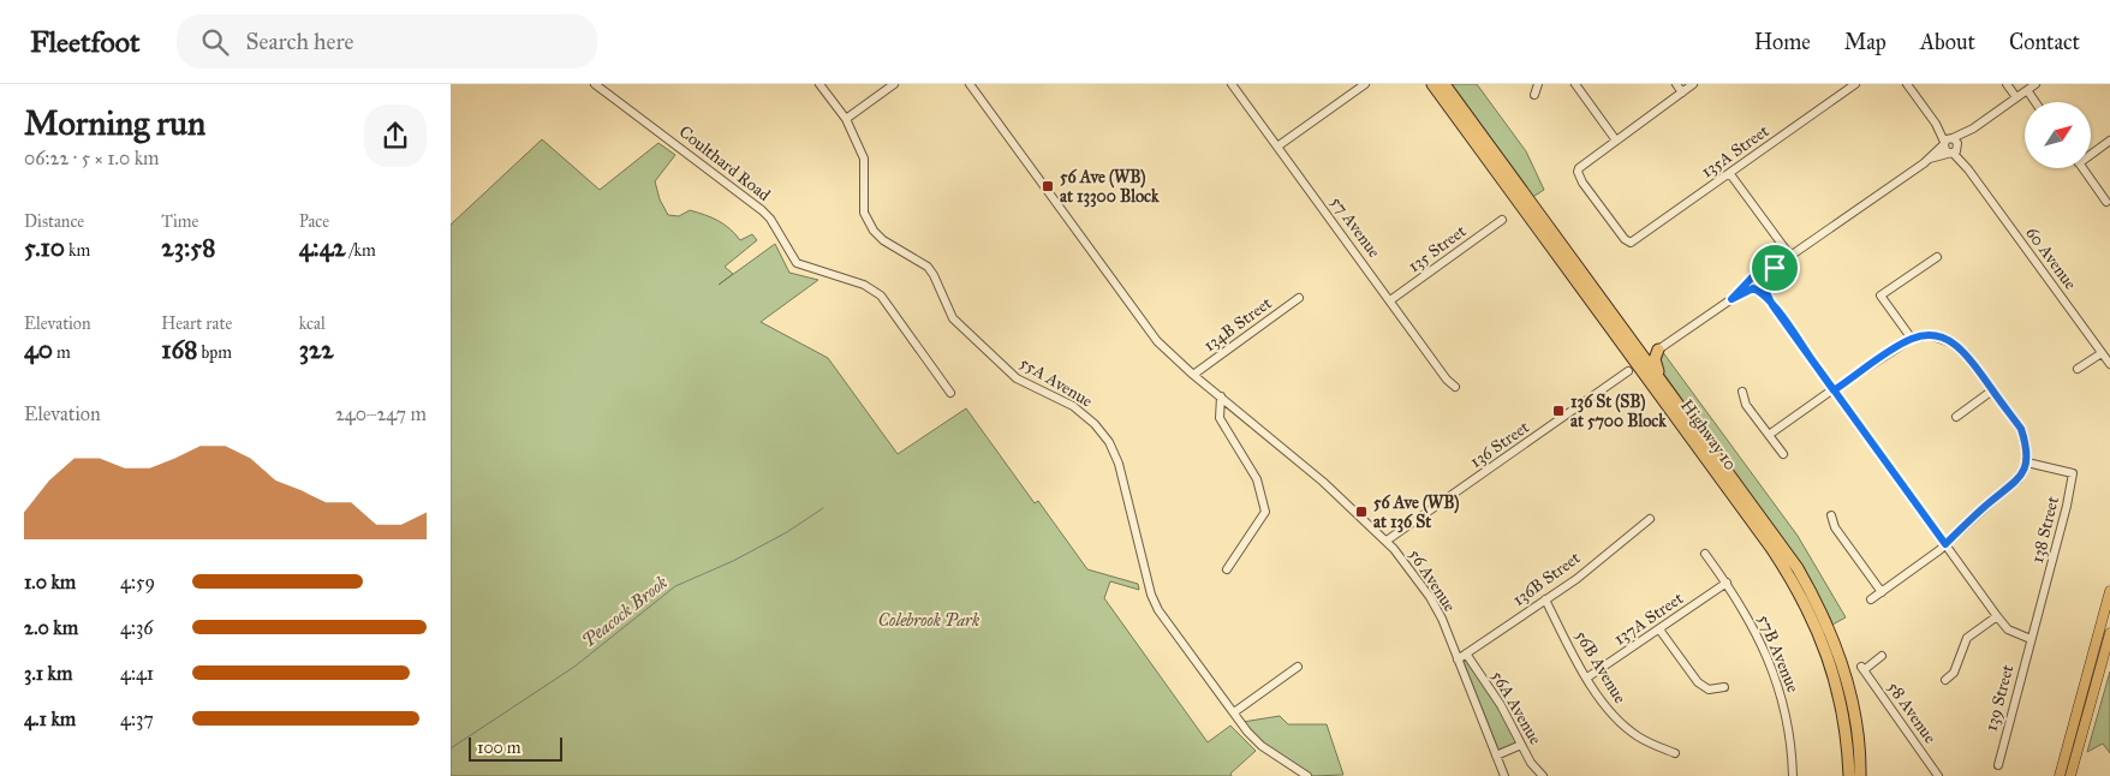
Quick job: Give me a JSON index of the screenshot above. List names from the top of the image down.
{
  "streets": {
    "highway": ["Highway 10"],
    "street": [
      "135A Street",
      "Coulthard Road",
      "57 Avenue",
      "135 Street",
      "60 Avenue",
      "134B Street",
      "55A Avenue",
      "136 Street",
      "138 Street",
      "136B Street",
      "56 Avenue",
      "137A Street",
      "57B Avenue",
      "56B Avenue",
      "139 Street",
      "56A Avenue",
      "58 Avenue"
    ]
  },
  "crossings": [
    ["57 Avenue", "135 Street"],
    ["134B Street", "56 Avenue"],
    ["136 Street", "56 Avenue"],
    ["138 Street", "139 Street"],
    ["136B Street", "56 Avenue"],
    ["136B Street", "56B Avenue"],
    ["136B Street", "56A Avenue"],
    ["137A Street", "57B Avenue"],
    ["137A Street", "56B Avenue"]
  ],
  "water": ["Peacock Brook"],
  "parks": ["Colebrook Park"],
  "places": {
    "transit": ["56 Ave (WB) at 13300 Block", "136 St (SB) at 5700 Block", "56 Ave (WB) at 136 St"]
  },
  "scale_bar": "100 m",
  "north": "top right",
  "page": {
    "header": "Fleetfoot",
    "search": "Search here",
    "nav": [
      "Home",
      "Map",
      "About",
      "Contact"
    ],
    "heading": ["Morning run", "06:22 · 5 × 1.0 km"],
    "stats": [
      ["Distance", "5.10 km"],
      ["Time", "23:58"],
      ["Pace", "4:42 /km"],
      ["Elevation", "40 m"],
      ["Heart rate", "168 bpm"],
      ["kcal", "322"]
    ],
    "chart": ["Elevation", "240–247 m"],
    "list": [
      {
        "name": "1.0 km",
        "note": "4:59"
      },
      {
        "name": "2.0 km",
        "note": "4:36"
      },
      {
        "name": "3.1 km",
        "note": "4:41"
      },
      {
        "name": "4.1 km",
        "note": "4:37"
      }
    ],
    "scale": "100 m"
  }
}
